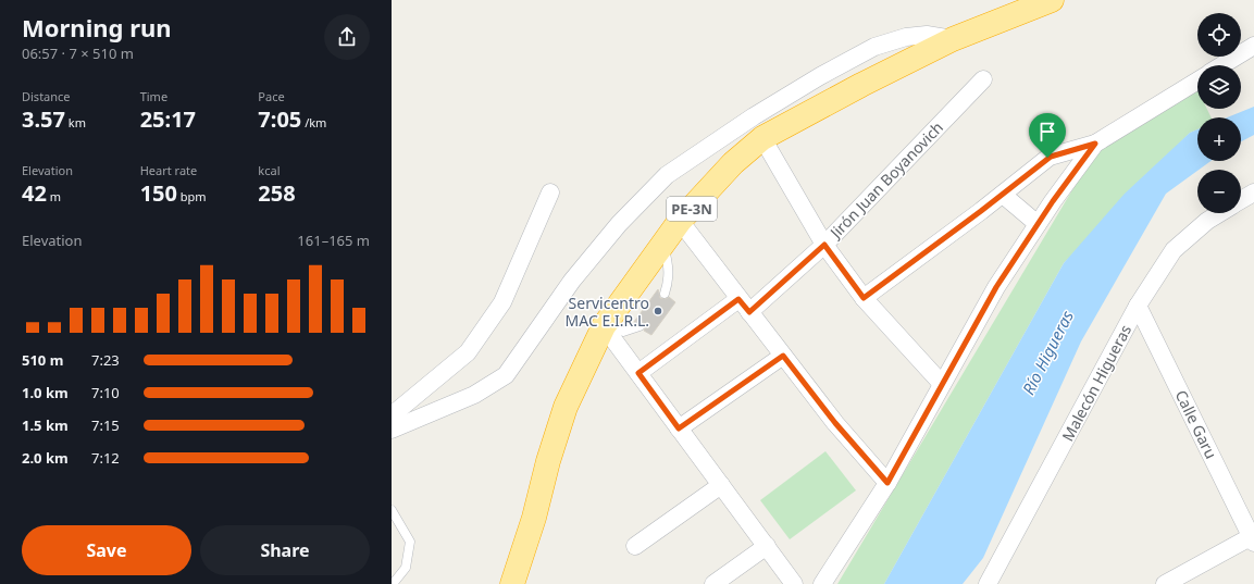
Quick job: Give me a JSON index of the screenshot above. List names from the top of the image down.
{
  "streets": {
    "highway": ["PE-3N"],
    "street": ["Jirón Juan Boyanovich", "Malecón Higueras", "Calle Garu"]
  },
  "crossings": [
    ["Malecón Higueras", "Calle Garu"]
  ],
  "water": ["Río Higueras"],
  "places": ["Servicentro MAC E.I.R.L."],
  "page": {
    "heading": ["Morning run", "06:57 · 7 × 510 m"],
    "map_buttons": ["+", "−"],
    "stats": [
      ["Distance", "3.57 km"],
      ["Time", "25:17"],
      ["Pace", "7:05 /km"],
      ["Elevation", "42 m"],
      ["Heart rate", "150 bpm"],
      ["kcal", "258"]
    ],
    "chart": ["Elevation", "161–165 m"],
    "list": [
      {
        "name": "510 m",
        "note": "7:23"
      },
      {
        "name": "1.0 km",
        "note": "7:10"
      },
      {
        "name": "1.5 km",
        "note": "7:15"
      },
      {
        "name": "2.0 km",
        "note": "7:12"
      }
    ],
    "buttons": ["Save", "Share"]
  }
}
